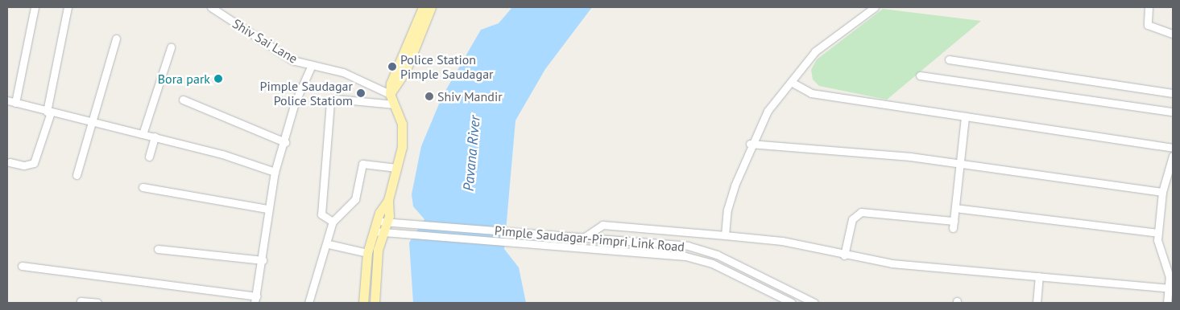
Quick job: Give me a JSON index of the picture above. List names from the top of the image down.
{
  "streets": {
    "street": ["Shiv Sai Lane", "Pimple Saudagar-Pimpri Link Road"]
  },
  "water": ["Pavana River"],
  "places": [
    "Police Station Pimple Saudagar",
    "Bora park",
    "Pimple Saudagar Police Statiom",
    "Shiv Mandir"
  ]
}
